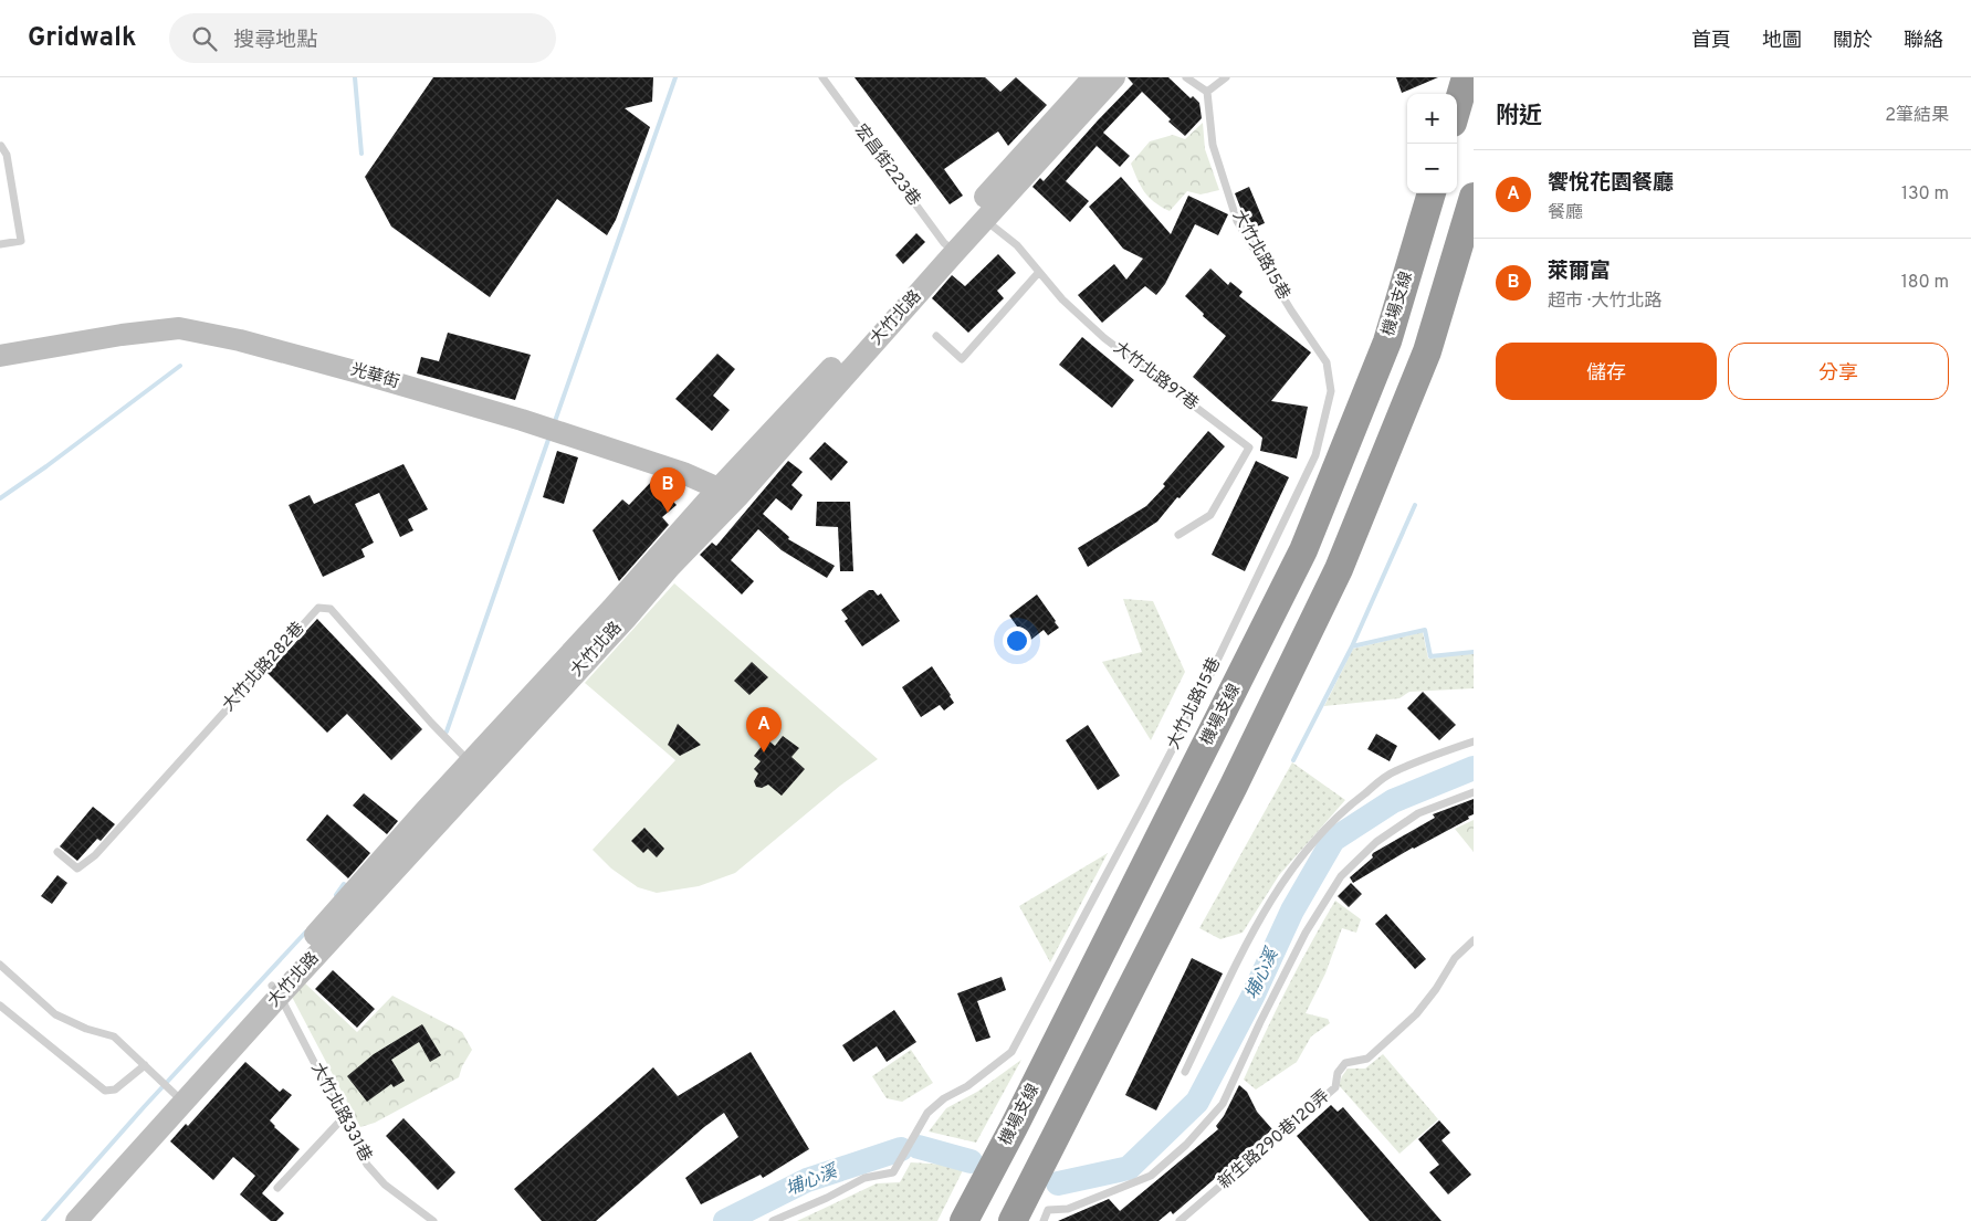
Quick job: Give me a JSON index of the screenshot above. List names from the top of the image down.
{
  "streets": {
    "highway": ["機場支線"],
    "street": ["大竹北路", "光華街"],
    "lane": [
      "宏昌街223巷",
      "大竹北路15巷",
      "大竹北路97巷",
      "大竹北路282巷",
      "大竹北路331巷",
      "新生路290巷120弄"
    ]
  },
  "crossings": [
    ["宏昌街223巷", "大竹北路"],
    ["大竹北路", "光華街"],
    ["大竹北路", "大竹北路97巷"],
    ["大竹北路", "大竹北路282巷"],
    ["大竹北路", "大竹北路331巷"]
  ],
  "water": ["埔心溪"],
  "page": {
    "header": "Gridwalk",
    "search": "搜尋地點",
    "nav": [
      "首頁",
      "地圖",
      "關於",
      "聯絡"
    ],
    "heading": ["附近", "2筆結果"],
    "map_buttons": ["+", "−"],
    "list": [
      {
        "mark": "A",
        "name": "饗悅花園餐廳",
        "note": "餐廳",
        "value": "130 m"
      },
      {
        "mark": "B",
        "name": "萊爾富",
        "note": "超市 · 大竹北路",
        "value": "180 m"
      }
    ],
    "buttons": ["儲存", "分享"],
    "pins": ["B", "A"]
  }
}
